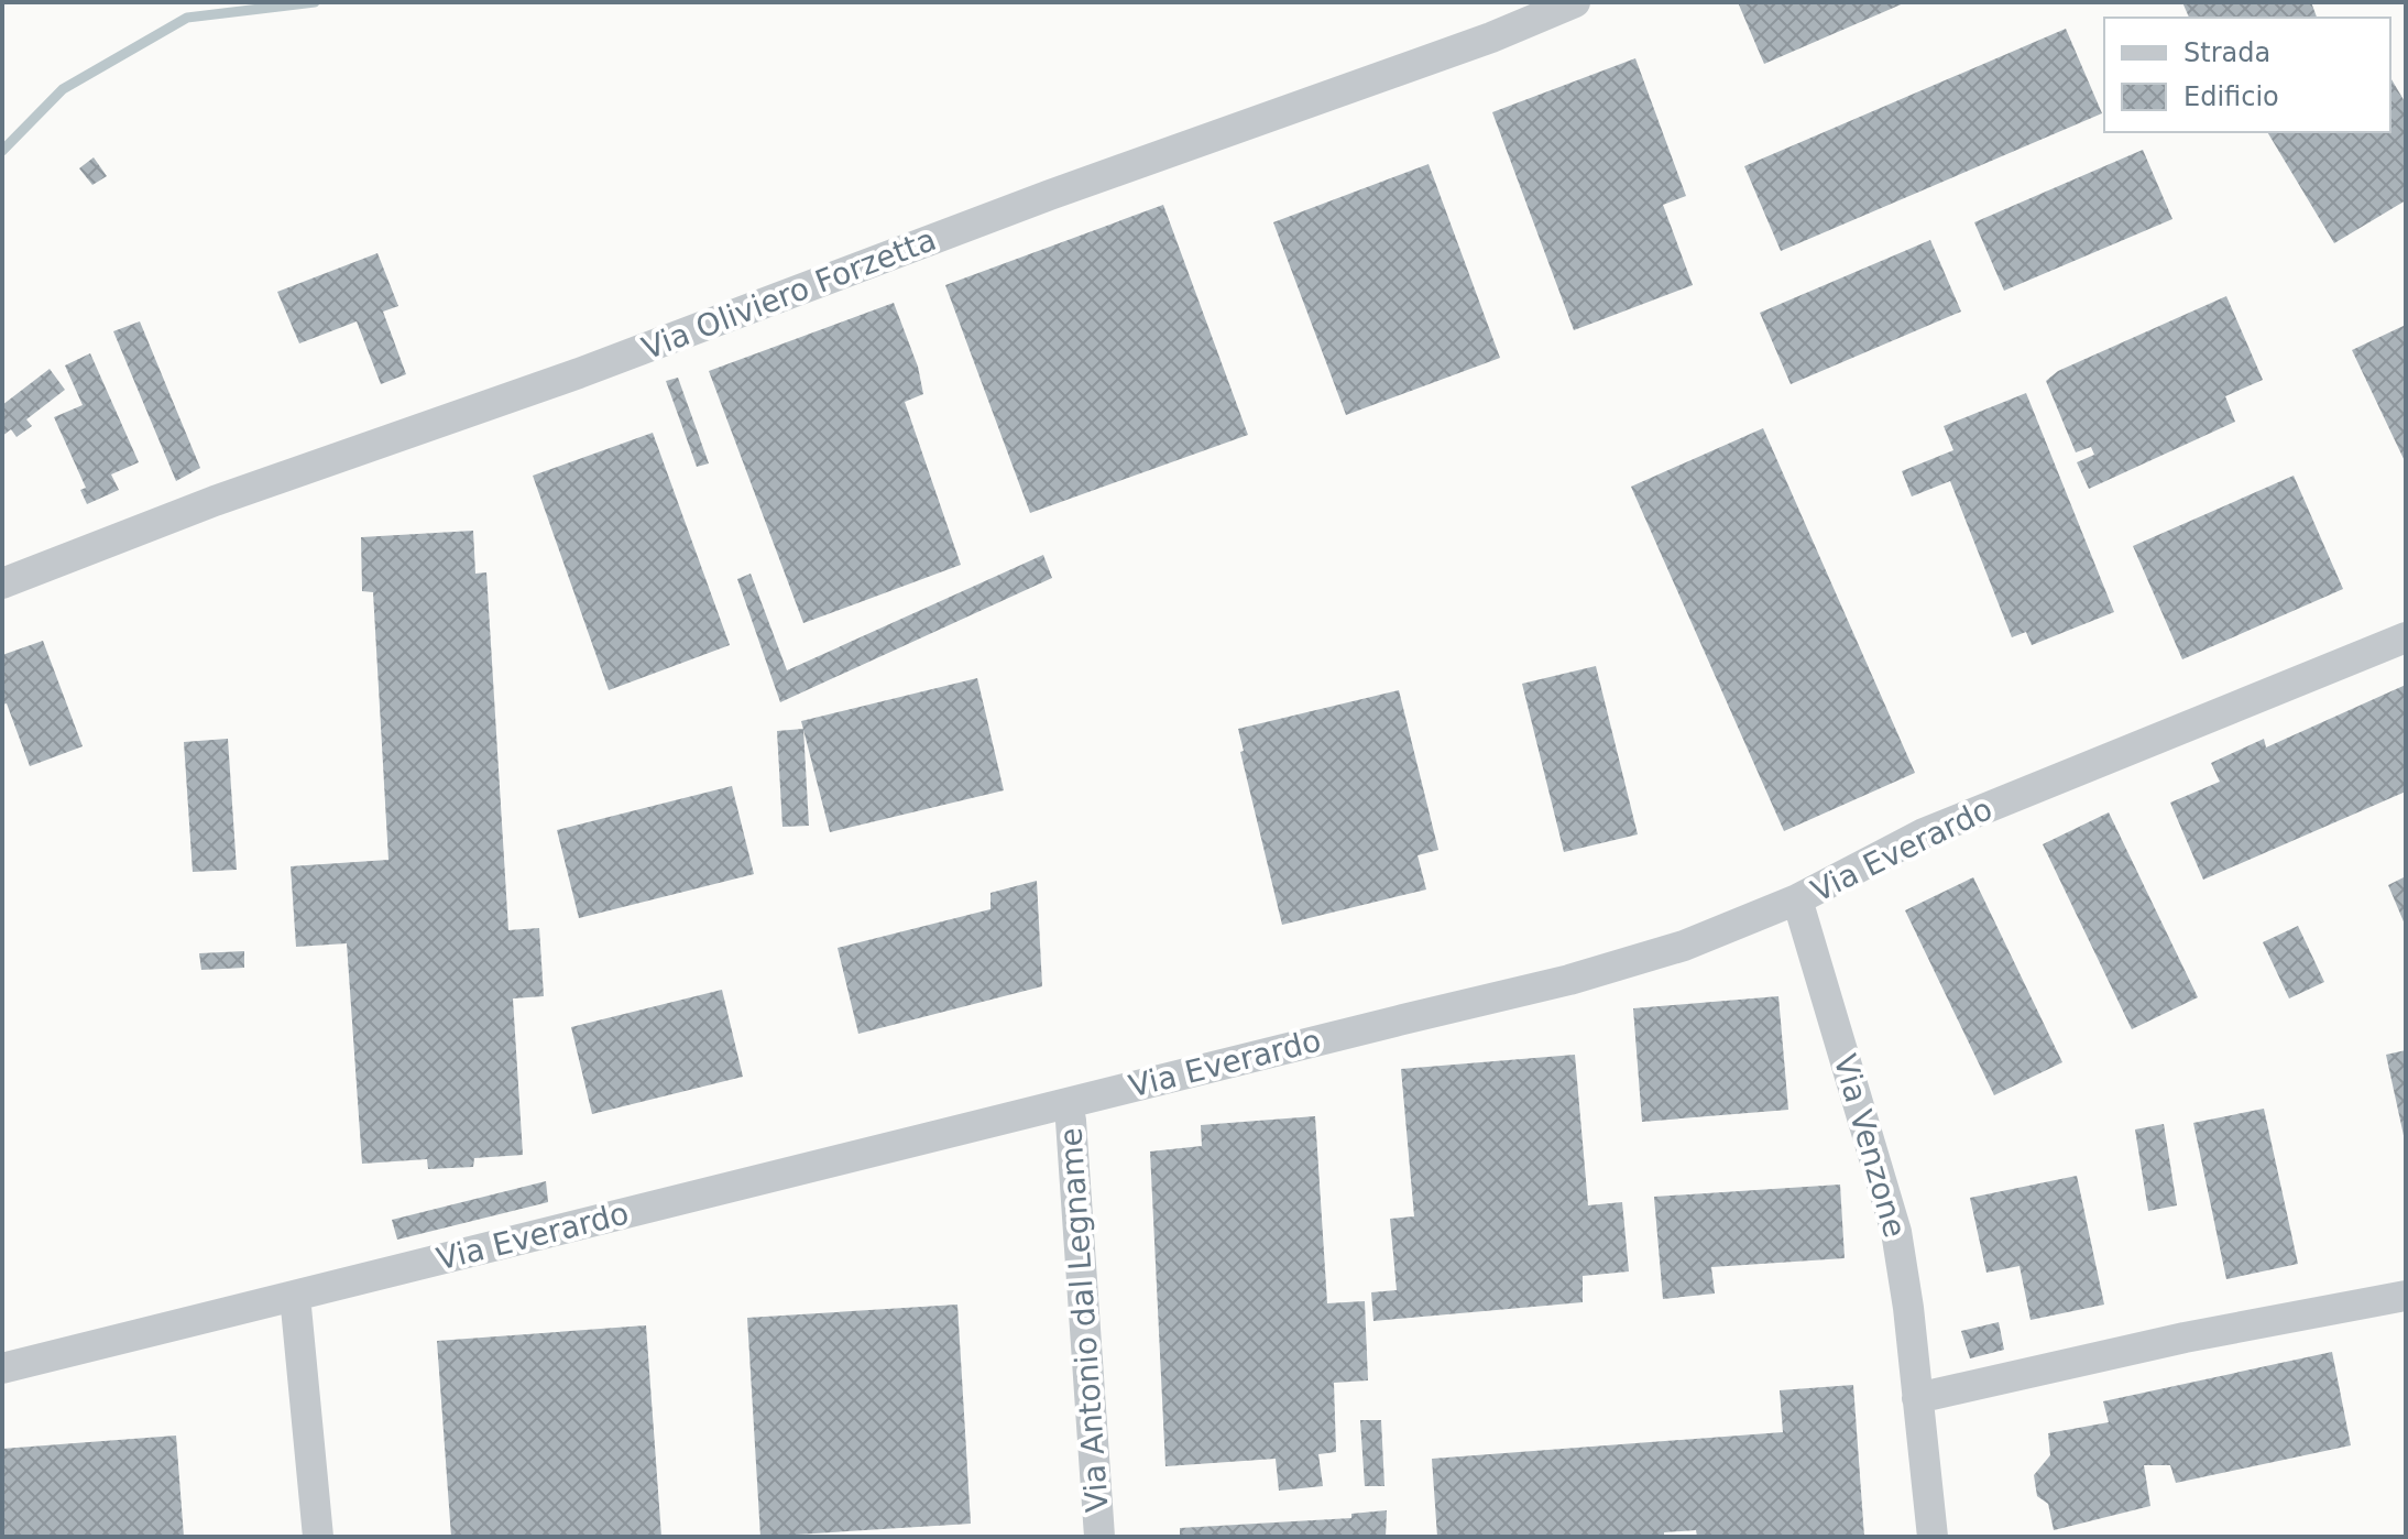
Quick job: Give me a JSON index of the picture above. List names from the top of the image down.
{
  "streets": {
    "street": [
      "Via Oliviero Forzetta",
      "Via Everardo",
      "Via Venzone",
      "Via Antonio dal Legname"
    ]
  },
  "crossings": [
    ["Via Everardo", "Via Venzone"],
    ["Via Everardo", "Via Antonio dal Legname"]
  ],
  "legend": ["Strada", "Edificio"]
}
